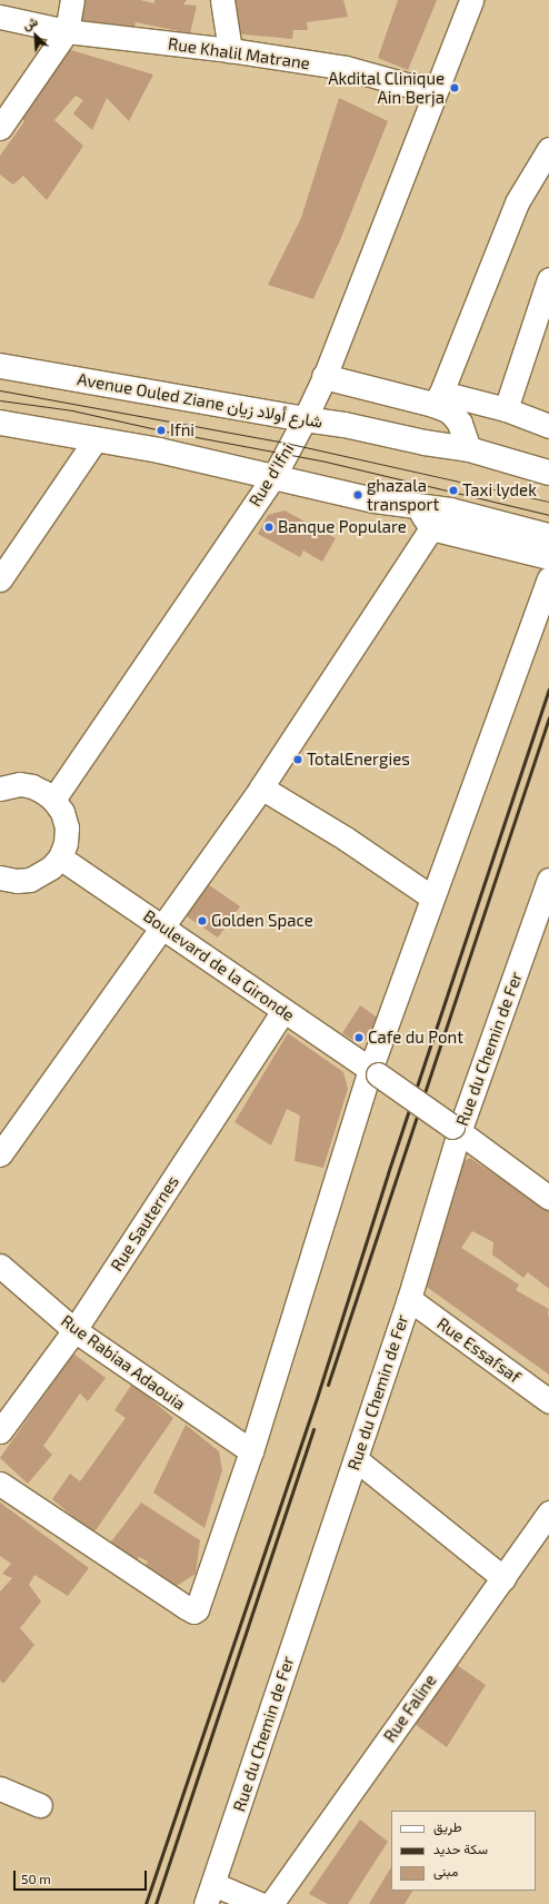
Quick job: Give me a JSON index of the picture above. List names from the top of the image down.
{
  "streets": {
    "main road": ["Avenue Ouled Ziane شارع أولاد زيان"],
    "street": [
      "Rue Khalil Matrane",
      "Rue d'Ifni",
      "Boulevard de la Gironde",
      "Rue du Chemin de Fer",
      "Rue Sauternes",
      "Rue Essafsaf",
      "Rue Rabiaa Adaouia",
      "Rue Faline"
    ]
  },
  "crossings": [
    ["Rue Khalil Matrane", "Rue d'Ifni"],
    ["Avenue Ouled Ziane شارع أولاد زيان", "Rue d'Ifni"],
    ["Boulevard de la Gironde", "Rue du Chemin de Fer"],
    ["Boulevard de la Gironde", "Rue Sauternes"],
    ["Rue du Chemin de Fer", "Rue Essafsaf"],
    ["Rue Sauternes", "Rue Rabiaa Adaouia"]
  ],
  "places": [
    "Akdital Clinique Ain Berja",
    "Ifni",
    "Taxi lydek",
    "ghazala transport",
    "Banque Populare",
    "TotalEnergies",
    "Golden Space",
    "Cafe du Pont"
  ],
  "legend": ["طريق", "سكة حديد", "مبنى"],
  "scale_bar": "50 m",
  "north": "top left"
}
